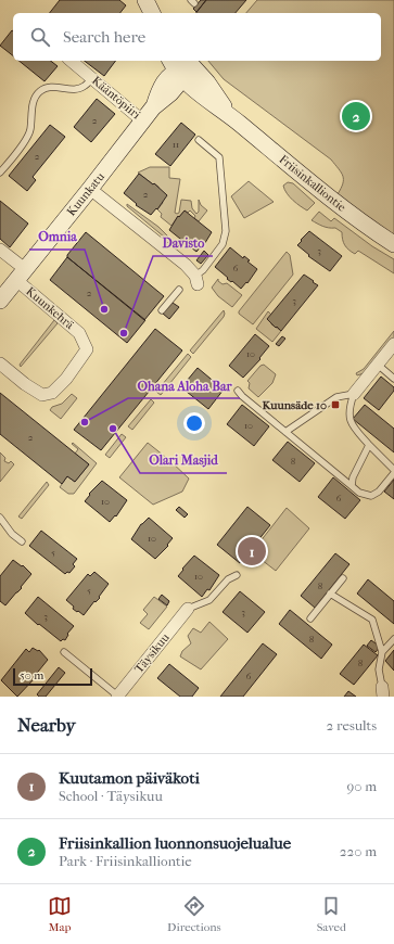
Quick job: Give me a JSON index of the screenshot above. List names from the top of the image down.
{
  "streets": {
    "main road": ["Friisinkalliontie", "Kuunkatu"],
    "street": ["Kääntöpiiri", "Kuunkehrä", "Täysikuu"]
  },
  "crossings": [
    ["Kääntöpiiri", "Kuunkatu"],
    ["Friisinkalliontie", "Kuunkatu"],
    ["Kuunkatu", "Kuunkehrä"]
  ],
  "places": {
    "other": [
      "Omnia",
      "Davisto",
      "Ohana Aloha Bar",
      "Olari Masjid"
    ],
    "transit": ["Kuunsäde 10"]
  },
  "house_numbers": [
    "2",
    "11",
    "2",
    "2",
    "3",
    "6",
    "2",
    "3",
    "10",
    "10",
    "2",
    "8",
    "6",
    "10",
    "10",
    "5",
    "10",
    "8",
    "5",
    "3",
    "3",
    "8",
    "8",
    "6"
  ],
  "scale_bar": "50 m",
  "page": {
    "search": "Search here",
    "pins": ["2", "1"],
    "scale": "50 m",
    "heading": ["Nearby", "2 results"],
    "list": [
      {
        "mark": "1",
        "name": "Kuutamon päiväkoti",
        "note": "School · Täysikuu",
        "value": "90 m"
      },
      {
        "mark": "2",
        "name": "Friisinkallion luonnonsuojelualue",
        "note": "Park · Friisinkalliontie",
        "value": "220 m"
      }
    ],
    "nav": ["Map", "Directions", "Saved"]
  }
}
